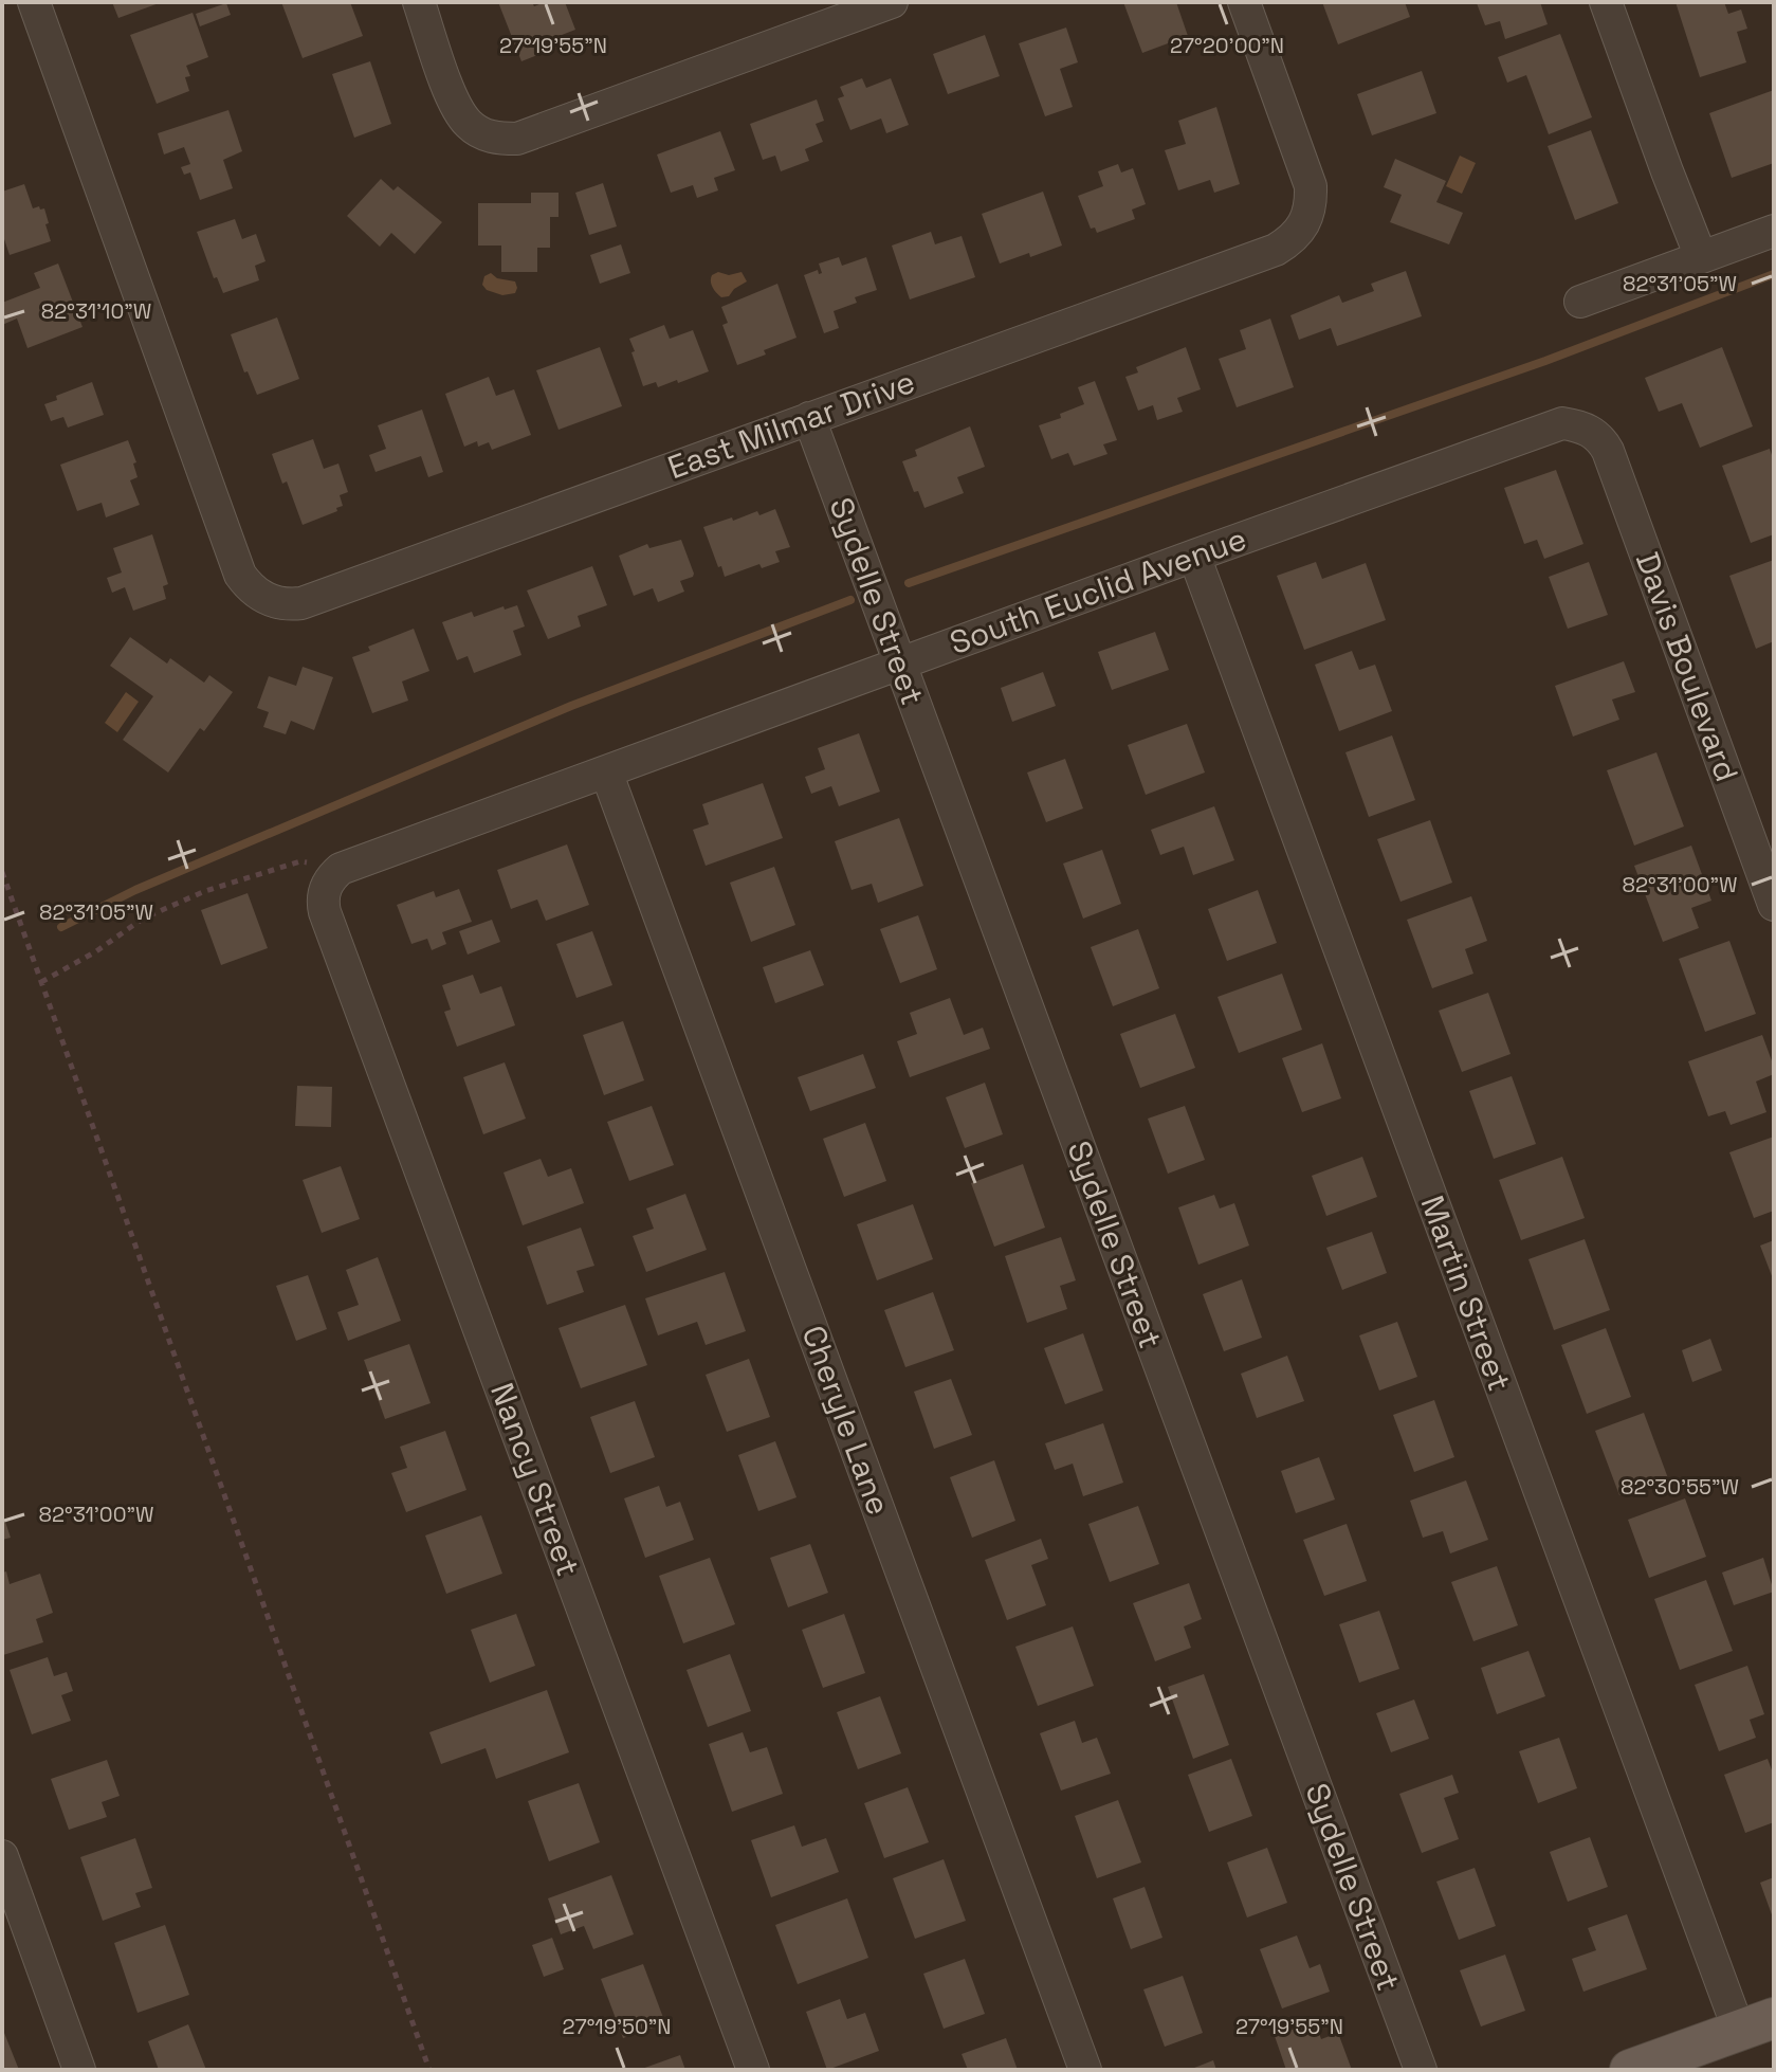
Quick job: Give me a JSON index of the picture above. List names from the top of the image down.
{
  "streets": {
    "street": [
      "East Milmar Drive",
      "South Euclid Avenue",
      "Sydelle Street",
      "Davis Boulevard",
      "Martin Street",
      "Cheryle Lane",
      "Nancy Street"
    ]
  },
  "crossings": [
    ["East Milmar Drive", "Sydelle Street"],
    ["South Euclid Avenue", "Sydelle Street"],
    ["South Euclid Avenue", "Davis Boulevard"],
    ["South Euclid Avenue", "Martin Street"],
    ["South Euclid Avenue", "Cheryle Lane"],
    ["South Euclid Avenue", "Nancy Street"]
  ],
  "coordinates": [
    "27°19'55\"N",
    "27°20'00\"N",
    "82°31'05\"W",
    "82°31'10\"W",
    "82°31'00\"W",
    "82°30'55\"W",
    "27°19'50\"N"
  ]
}
